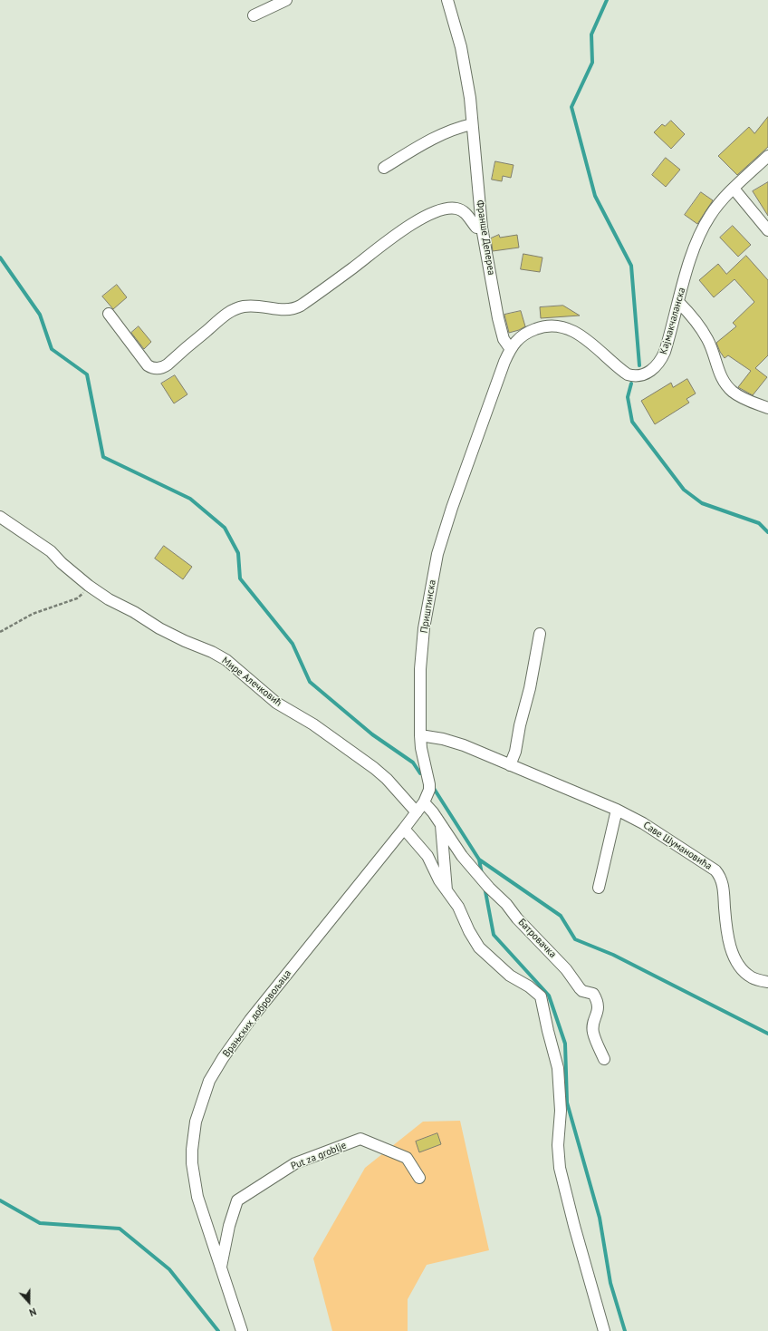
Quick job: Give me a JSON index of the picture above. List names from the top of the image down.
{
  "streets": {
    "street": [
      "Франше Депереа",
      "Кајмакчаланска",
      "Приштинска",
      "Мире Алечковић",
      "Саве Шумановића",
      "Батровачка",
      "Врањских добровољаца",
      "Put za groblje"
    ]
  },
  "crossings": [
    ["Франше Депереа", "Кајмакчаланска"],
    ["Кајмакчаланска", "Приштинска"],
    ["Приштинска", "Мире Алечковић"],
    ["Приштинска", "Саве Шумановића"],
    ["Приштинска", "Батровачка"],
    ["Приштинска", "Врањских добровољаца"],
    ["Мире Алечковић", "Врањских добровољаца"],
    ["Врањских добровољаца", "Put za groblje"]
  ],
  "north": "bottom"
}
